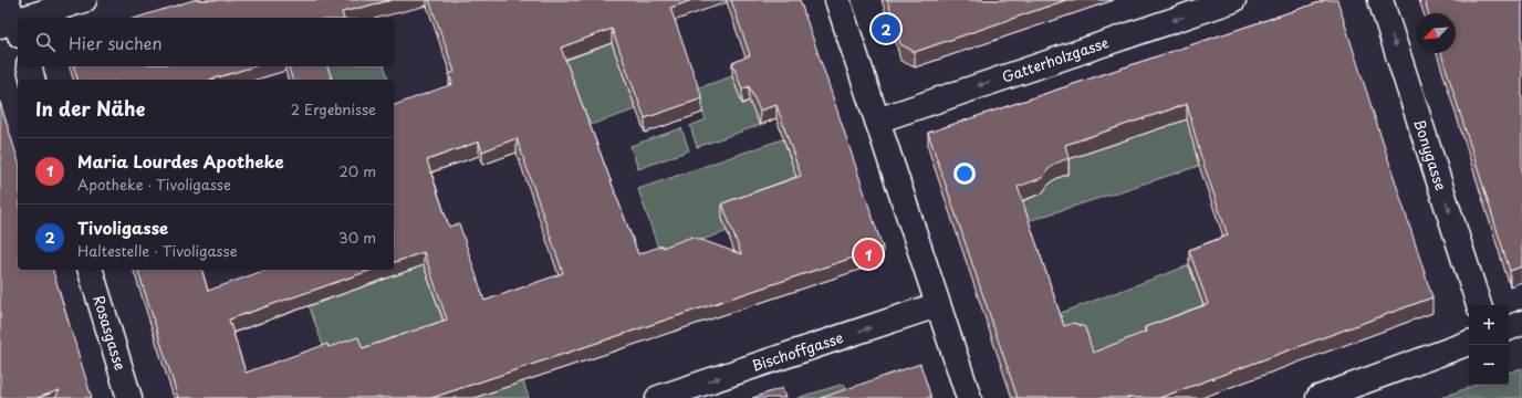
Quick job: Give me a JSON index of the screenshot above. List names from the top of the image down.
{
  "streets": {
    "street": [
      "Gatterholzgasse",
      "Bonygasse",
      "Rosasgasse",
      "Bischoffgasse"
    ]
  },
  "one_way": ["Gatterholzgasse", "Bonygasse", "Bischoffgasse"],
  "north": "bottom left",
  "page": {
    "pins": ["2", "1"],
    "search": "Hier suchen",
    "heading": ["In der Nähe", "2 Ergebnisse"],
    "list": [
      {
        "mark": "1",
        "name": "Maria Lourdes Apotheke",
        "note": "Apotheke · Tivoligasse",
        "value": "20 m"
      },
      {
        "mark": "2",
        "name": "Tivoligasse",
        "note": "Haltestelle · Tivoligasse",
        "value": "30 m"
      }
    ],
    "map_buttons": ["+", "−"]
  }
}
